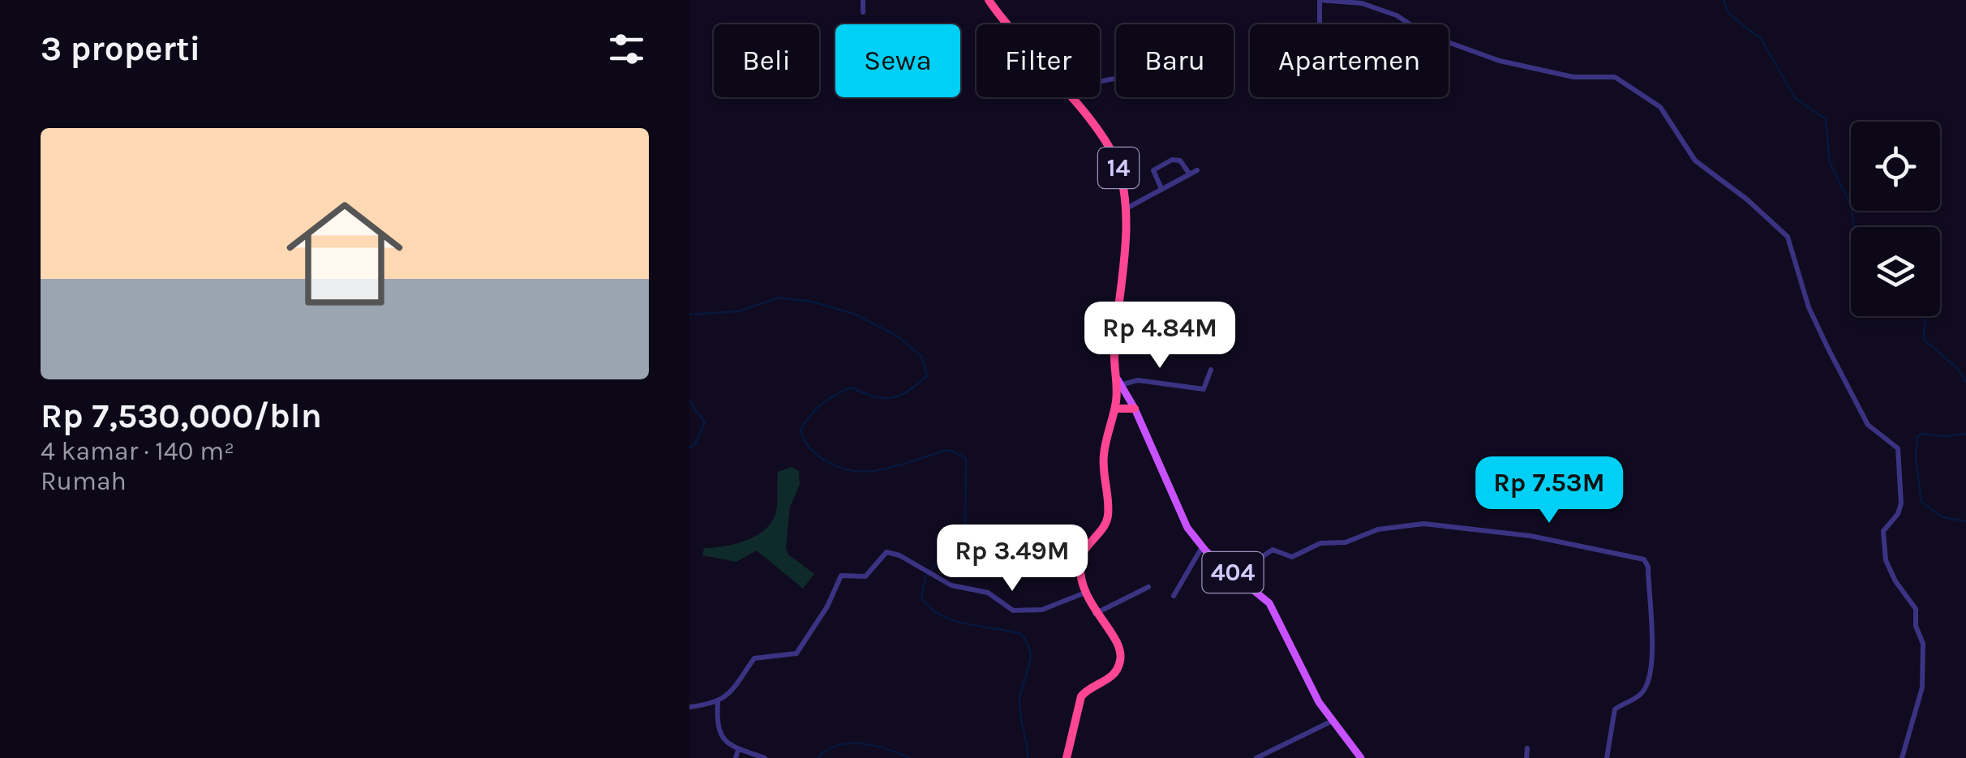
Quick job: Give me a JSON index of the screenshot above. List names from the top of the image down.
{
  "streets": {
    "highway": ["14"],
    "main road": ["404"]
  },
  "crossings": [
    ["14", "404"]
  ],
  "page": {
    "heading": "3 properti",
    "chip": [
      "Beli",
      "Sewa",
      "Filter",
      "Baru",
      "Apartemen"
    ],
    "list": [
      {
        "name": "Rp 7,530,000/bln",
        "note": "4 kamar · 140 m² · Rumah"
      }
    ],
    "price": ["Rp 4.84M", "Rp 7.53M", "Rp 3.49M"]
  }
}
